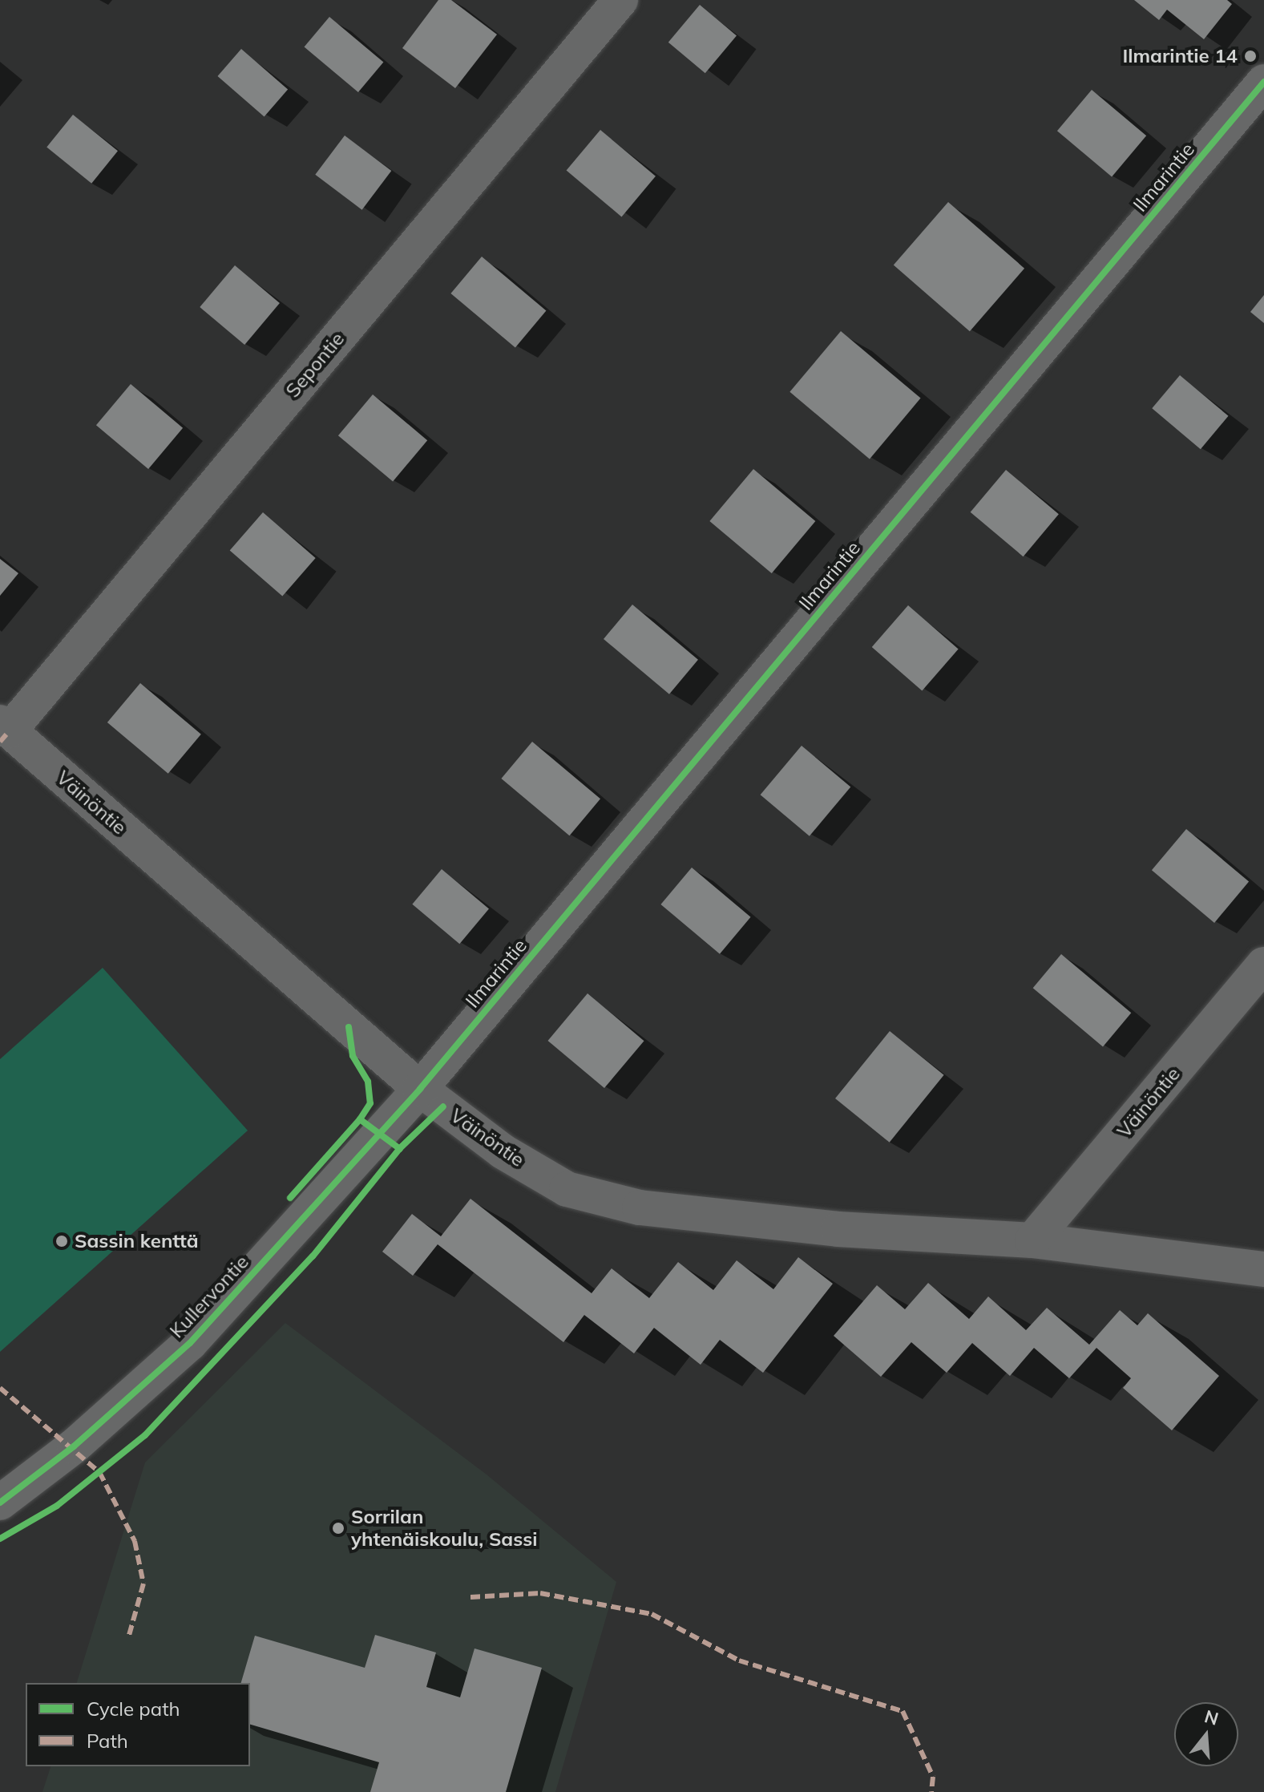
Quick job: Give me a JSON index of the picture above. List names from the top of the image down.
{
  "streets": {
    "street": [
      "Ilmarintie",
      "Sepontie",
      "Väinöntie",
      "Kullervontie"
    ]
  },
  "crossings": [
    ["Ilmarintie", "Väinöntie"],
    ["Ilmarintie", "Kullervontie"],
    ["Sepontie", "Väinöntie"],
    ["Väinöntie", "Kullervontie"]
  ],
  "places": ["Ilmarintie 14", "Sassin kenttä", "Sorrilan yhtenäiskoulu, Sassi"],
  "legend": ["Cycle path", "Path"],
  "north": "top"
}
